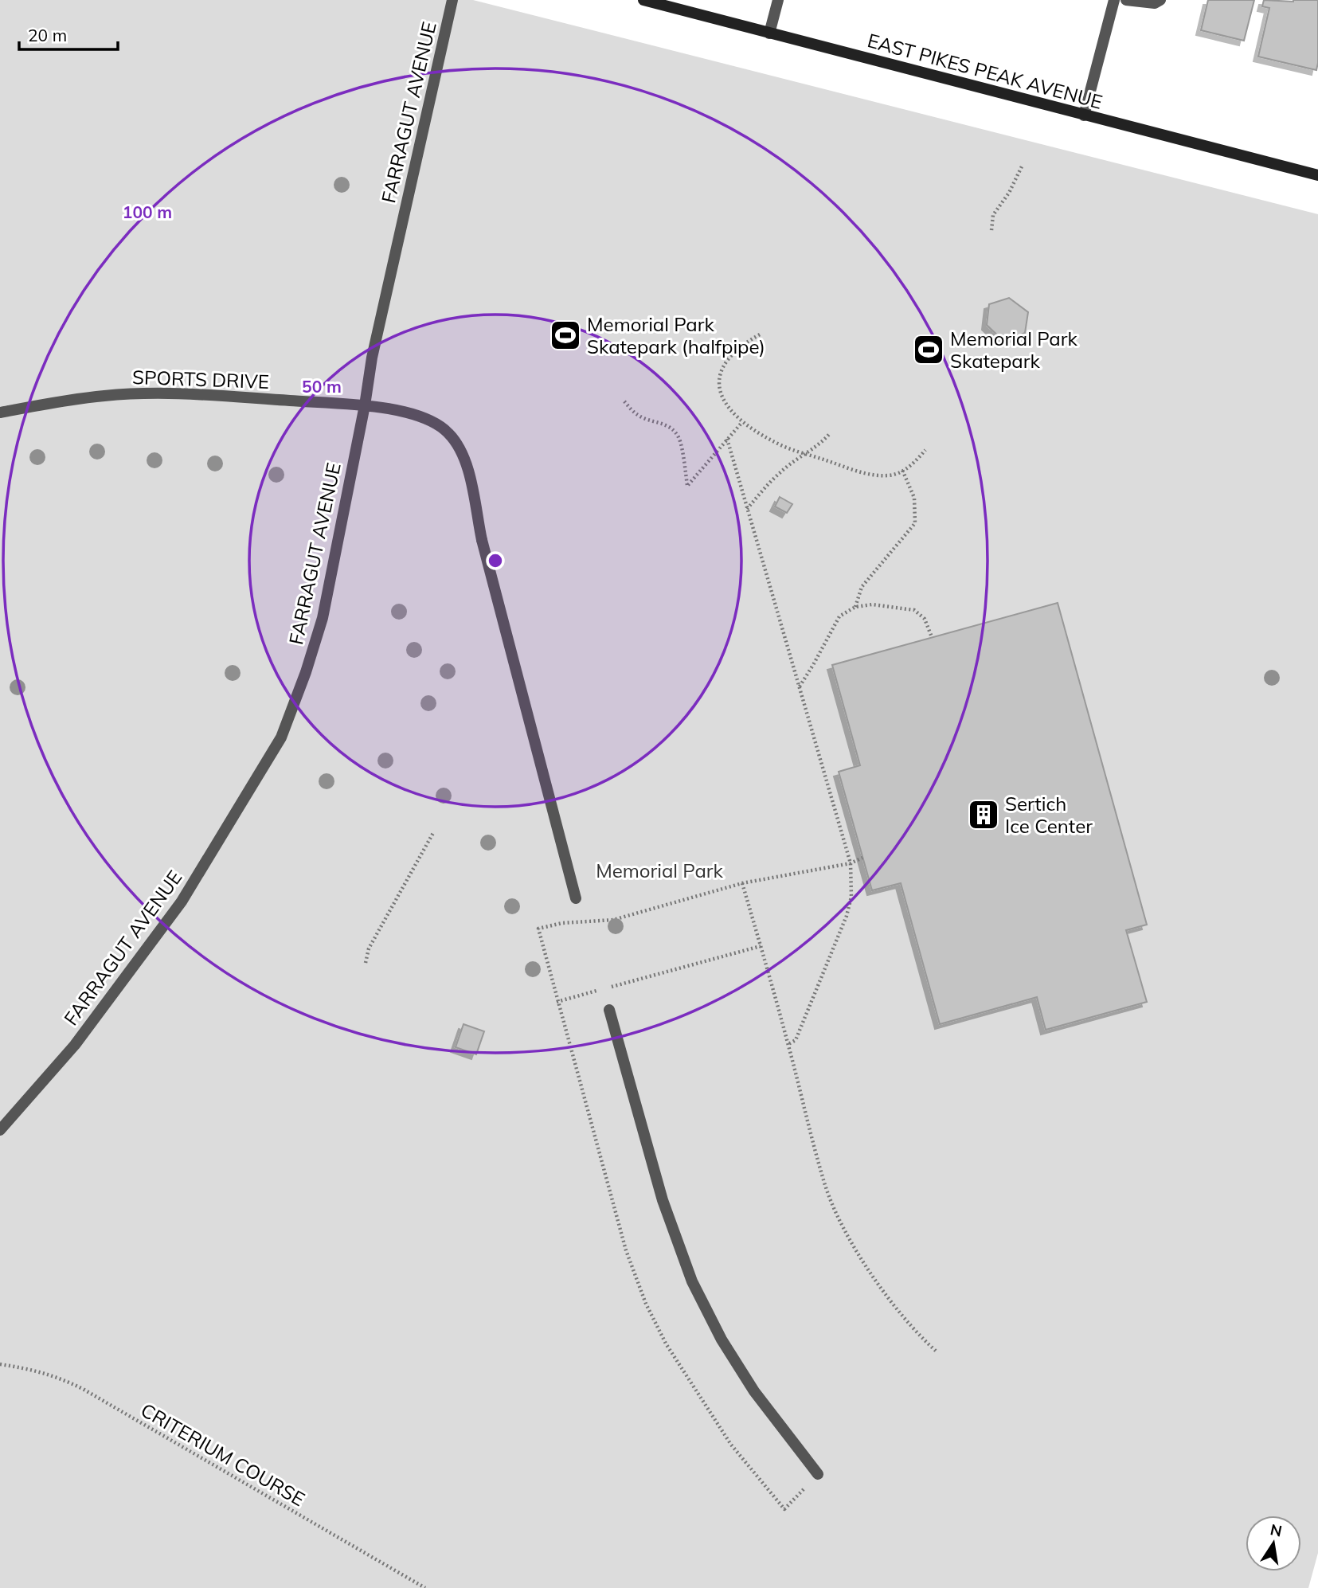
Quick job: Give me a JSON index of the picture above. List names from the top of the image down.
{
  "streets": {
    "main road": ["EAST PIKES PEAK AVENUE"],
    "street": ["FARRAGUT AVENUE", "SPORTS DRIVE"],
    "path": ["CRITERIUM COURSE"]
  },
  "crossings": [
    ["FARRAGUT AVENUE", "SPORTS DRIVE"]
  ],
  "parks": ["Memorial Park"],
  "places": {
    "sports": ["Memorial Park Skatepark (halfpipe)", "Memorial Park Skatepark"],
    "building": ["Sertich Ice Center"]
  },
  "scale_bar": "20 m",
  "north": "top",
  "rings": ["100 m", "50 m"]
}
